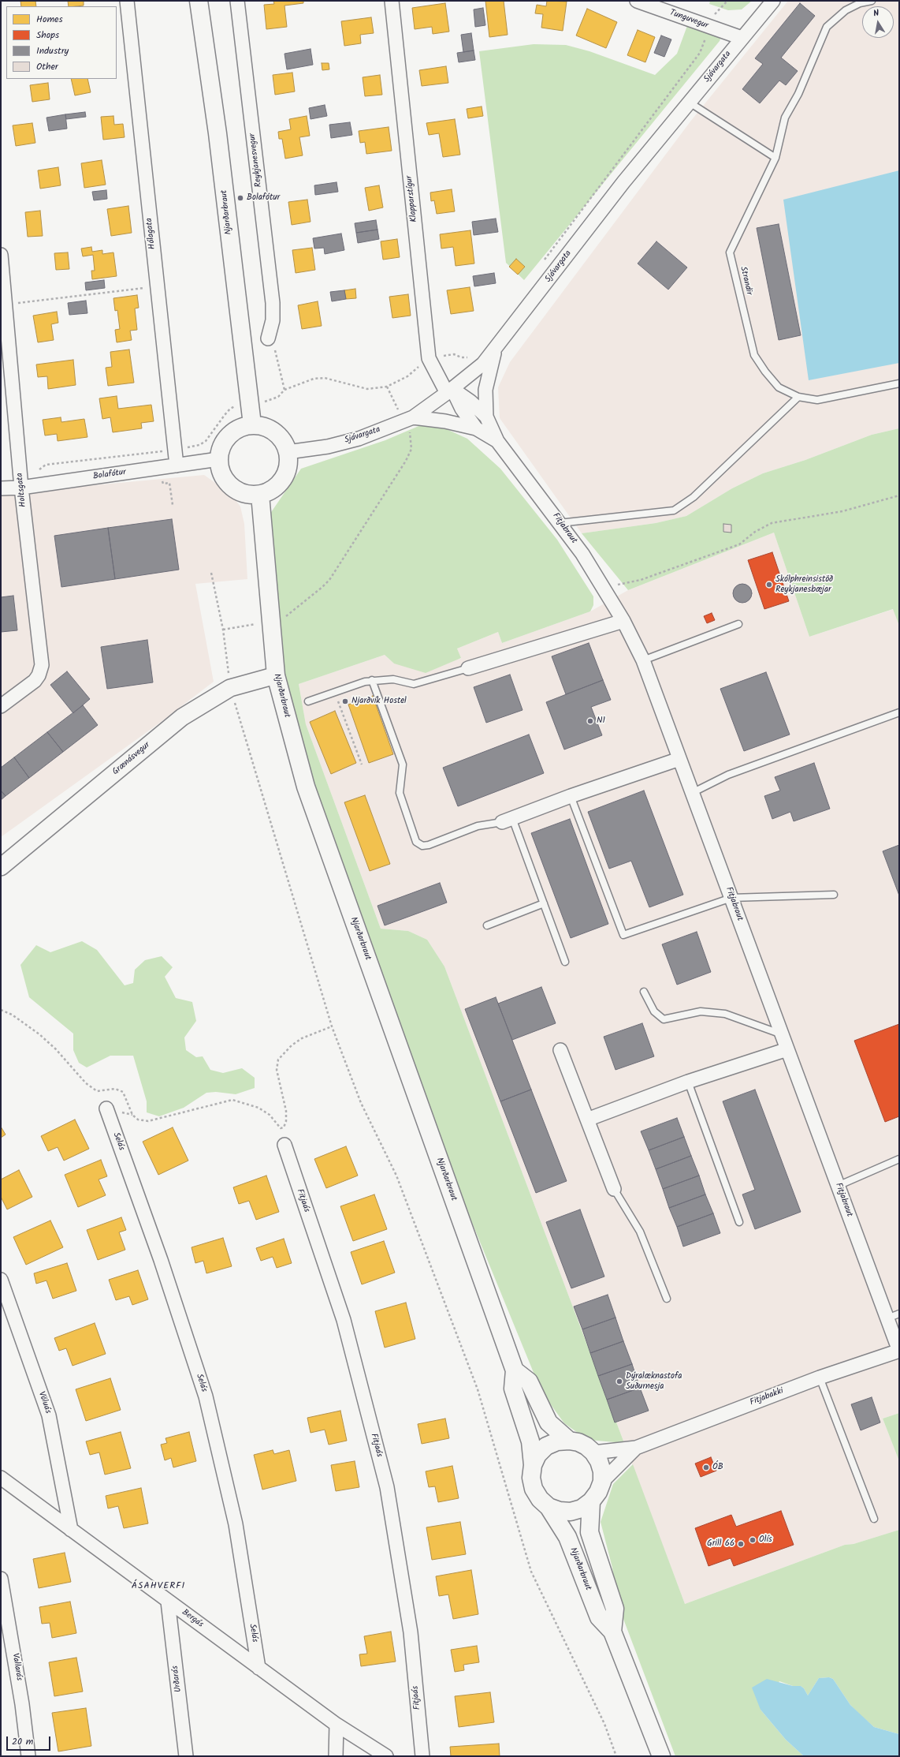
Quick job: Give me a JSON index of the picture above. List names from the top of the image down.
{
  "streets": {
    "main road": ["Njarðarbraut"],
    "street": [
      "Tunguvegur",
      "Sjávargata",
      "Reykjanesvegur",
      "Klapparstígur",
      "Hólagata",
      "Bolafótur",
      "Holtsgata",
      "Fitjabraut",
      "Grænásvegur",
      "Selás",
      "Fitjaás",
      "Fitjabakki",
      "Völuás",
      "Bergás",
      "Vallarás",
      "Urðarás"
    ],
    "lane": ["Strandir"]
  },
  "crossings": [
    ["Tunguvegur", "Sjávargata"],
    ["Sjávargata", "Klapparstígur"],
    ["Sjávargata", "Njarðarbraut"],
    ["Sjávargata", "Bolafótur"],
    ["Sjávargata", "Fitjabraut"],
    ["Klapparstígur", "Fitjabraut"],
    ["Njarðarbraut", "Bolafótur"],
    ["Njarðarbraut", "Grænásvegur"],
    ["Njarðarbraut", "Fitjabakki"],
    ["Hólagata", "Bolafótur"],
    ["Bolafótur", "Holtsgata"],
    ["Fitjabraut", "Fitjabakki"],
    ["Selás", "Bergás"],
    ["Völuás", "Bergás"],
    ["Bergás", "Urðarás"]
  ],
  "districts": ["ÁSAHVERFI"],
  "places": [
    "Bolafótur",
    "Skólphreinsistöð Reykjanesbæjar",
    "Njarðvík Hostel",
    "N1",
    "Dýralæknastofa Suðurnesja",
    "ÓB",
    "Olís",
    "Grill 66"
  ],
  "legend": [
    "Homes",
    "Shops",
    "Industry",
    "Other"
  ],
  "scale_bar": "20 m",
  "north": "top"
}
